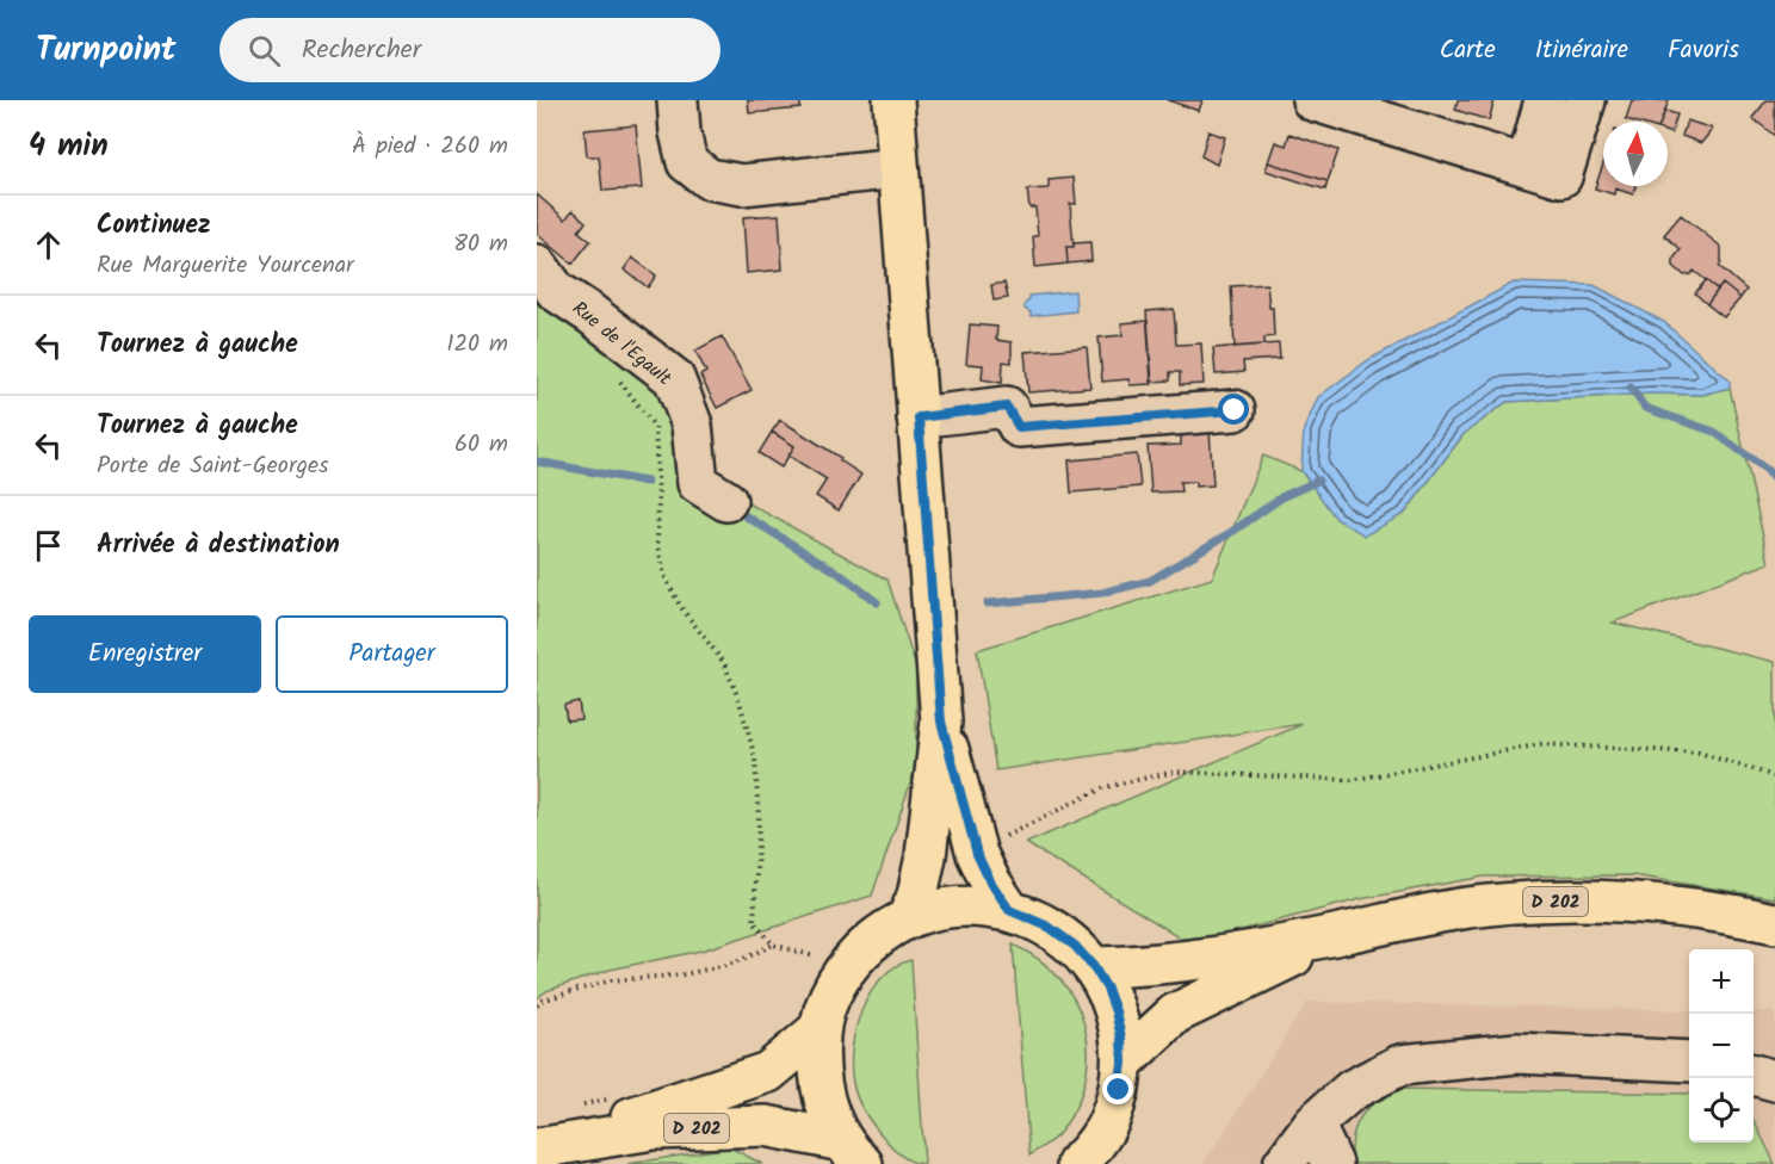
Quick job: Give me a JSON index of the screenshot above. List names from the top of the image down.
{
  "streets": {
    "main road": ["D 202"],
    "street": ["Rue de l'Egault"]
  },
  "north": "top",
  "page": {
    "header": "Turnpoint",
    "search": "Rechercher",
    "nav": ["Carte", "Itinéraire", "Favoris"],
    "heading": ["4 min", "À pied · 260 m"],
    "list": [
      ["Continuez", "Rue Marguerite Yourcenar", "80 m"],
      ["Tournez à gauche", "120 m"],
      ["Tournez à gauche", "Porte de Saint-Georges", "60 m"],
      "Arrivée à destination"
    ],
    "buttons": ["Enregistrer", "Partager"],
    "map_buttons": ["+", "−"]
  }
}
